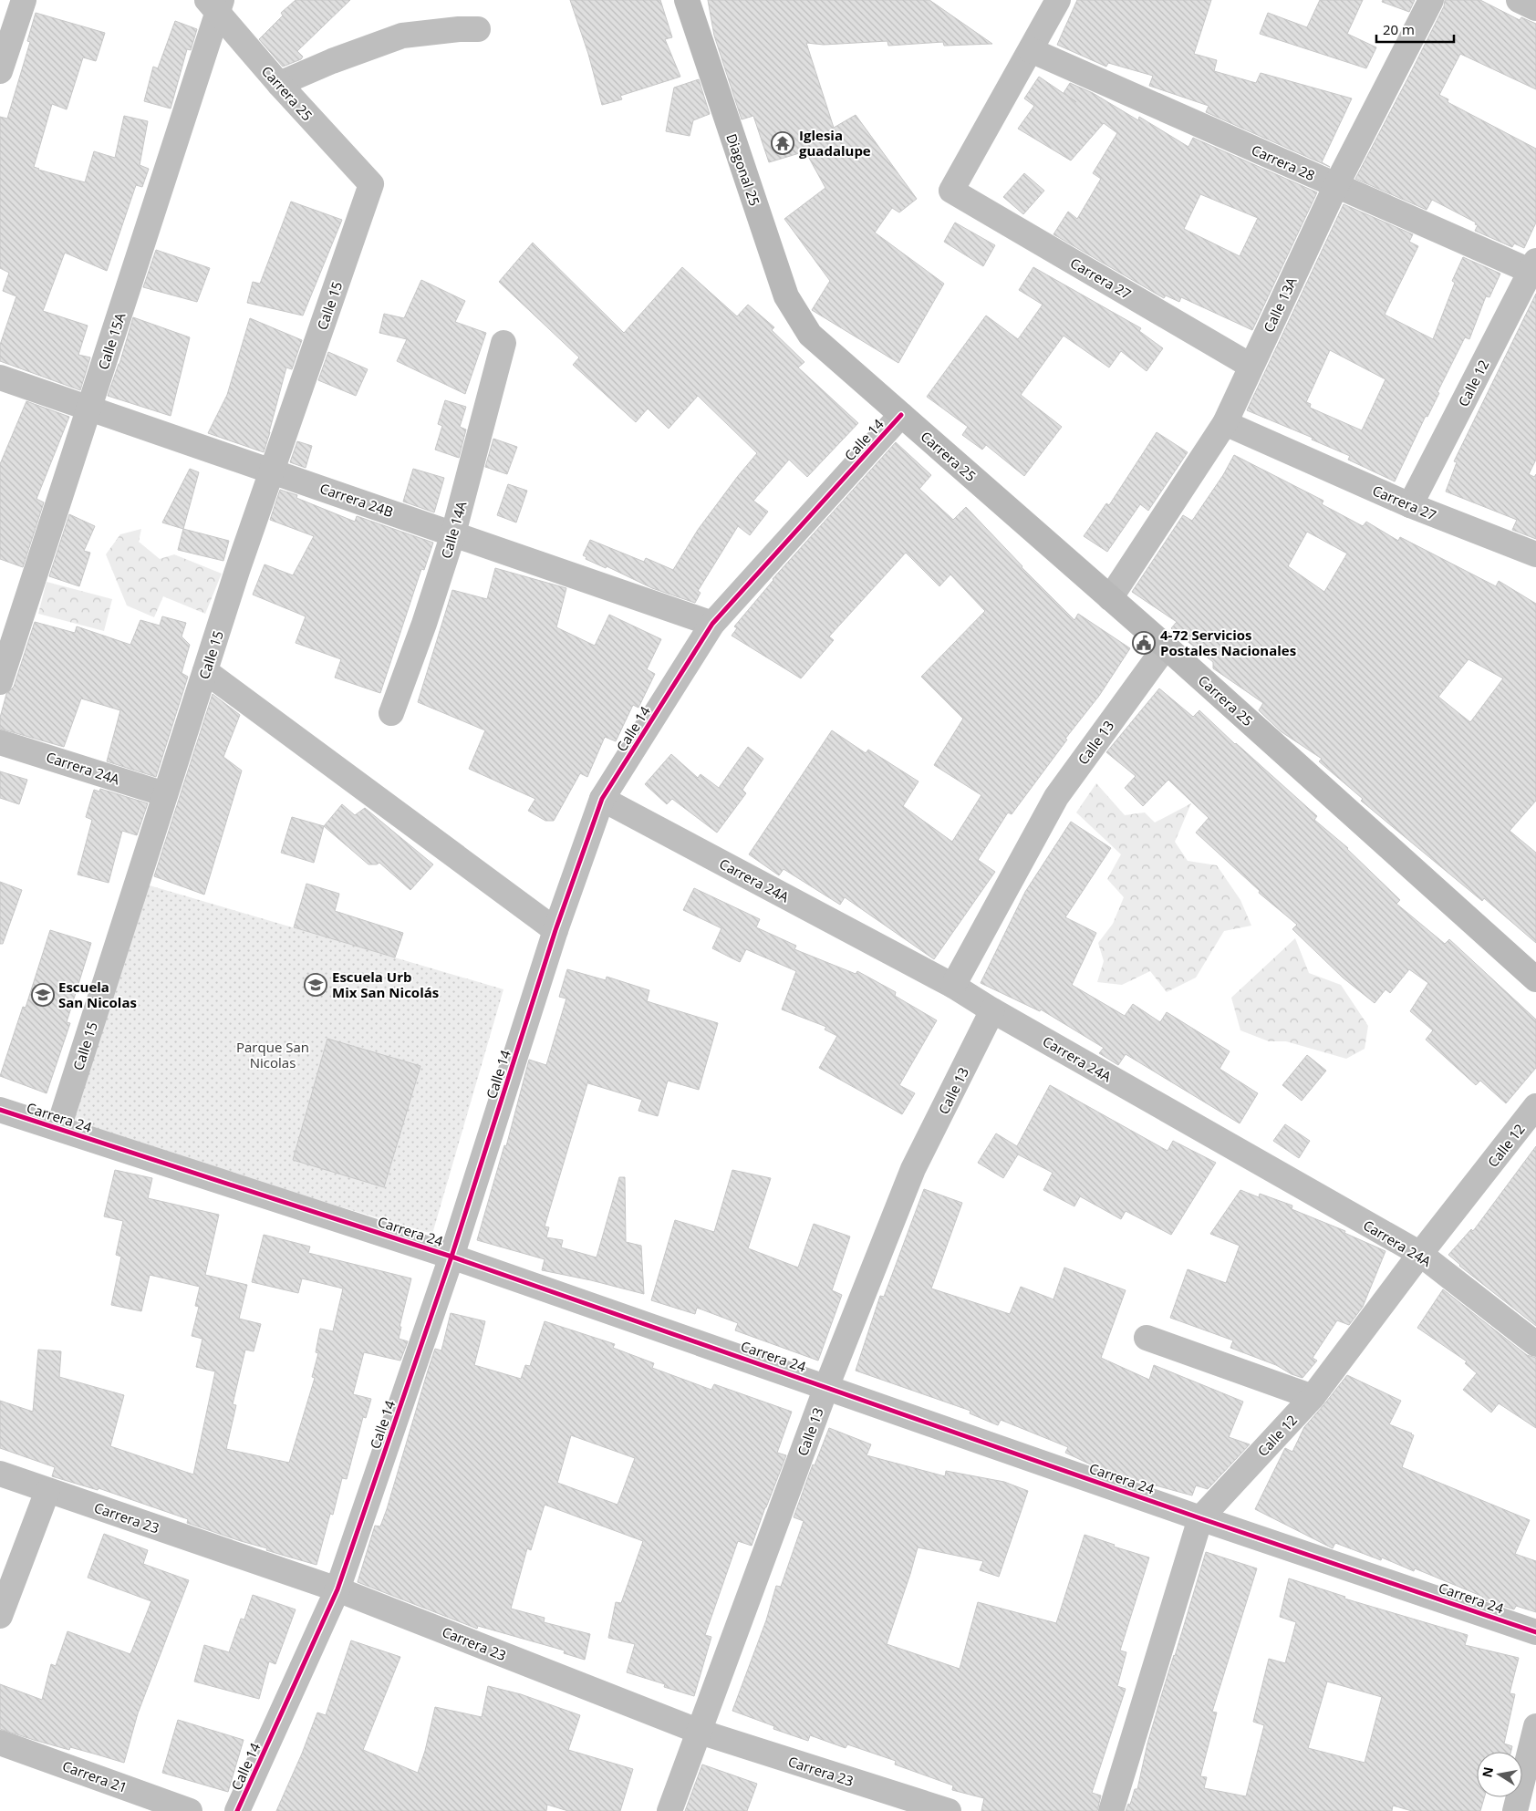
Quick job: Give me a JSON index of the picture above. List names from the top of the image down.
{
  "streets": {
    "main road": ["Carrera 25", "Diagonal 25"],
    "street": [
      "Carrera 28",
      "Carrera 27",
      "Calle 13A",
      "Calle 15",
      "Calle 15A",
      "Calle 12",
      "Calle 14",
      "Carrera 24B",
      "Calle 14A",
      "Calle 13",
      "Carrera 24A",
      "Carrera 24",
      "Carrera 23",
      "Carrera 21"
    ]
  },
  "crossings": [
    ["Carrera 25", "Diagonal 25"],
    ["Carrera 25", "Calle 13A"],
    ["Carrera 25", "Calle 15"],
    ["Carrera 25", "Calle 15A"],
    ["Carrera 25", "Calle 14"],
    ["Carrera 25", "Calle 13"],
    ["Carrera 28", "Carrera 27"],
    ["Carrera 28", "Calle 13A"],
    ["Carrera 28", "Calle 12"],
    ["Carrera 27", "Calle 13A"],
    ["Carrera 27", "Calle 12"],
    ["Calle 15", "Carrera 24B"],
    ["Calle 15", "Carrera 24A"],
    ["Calle 15", "Carrera 24"],
    ["Calle 15A", "Carrera 24B"],
    ["Calle 12", "Carrera 24A"],
    ["Calle 12", "Carrera 24"],
    ["Calle 14", "Carrera 24B"],
    ["Calle 14", "Carrera 24A"],
    ["Calle 14", "Carrera 24"],
    ["Calle 14", "Carrera 23"],
    ["Carrera 24B", "Calle 14A"],
    ["Calle 13", "Carrera 24A"],
    ["Calle 13", "Carrera 24"],
    ["Calle 13", "Carrera 23"]
  ],
  "parks": ["Parque San Nicolas"],
  "places": {
    "temple": ["Iglesia guadalupe"],
    "public building": ["4-72 Servicios Postales Nacionales"],
    "school or university": ["Escuela Urb Mix San Nicolás", "Escuela San Nicolas"]
  },
  "scale_bar": "20 m",
  "north": "left"
}
